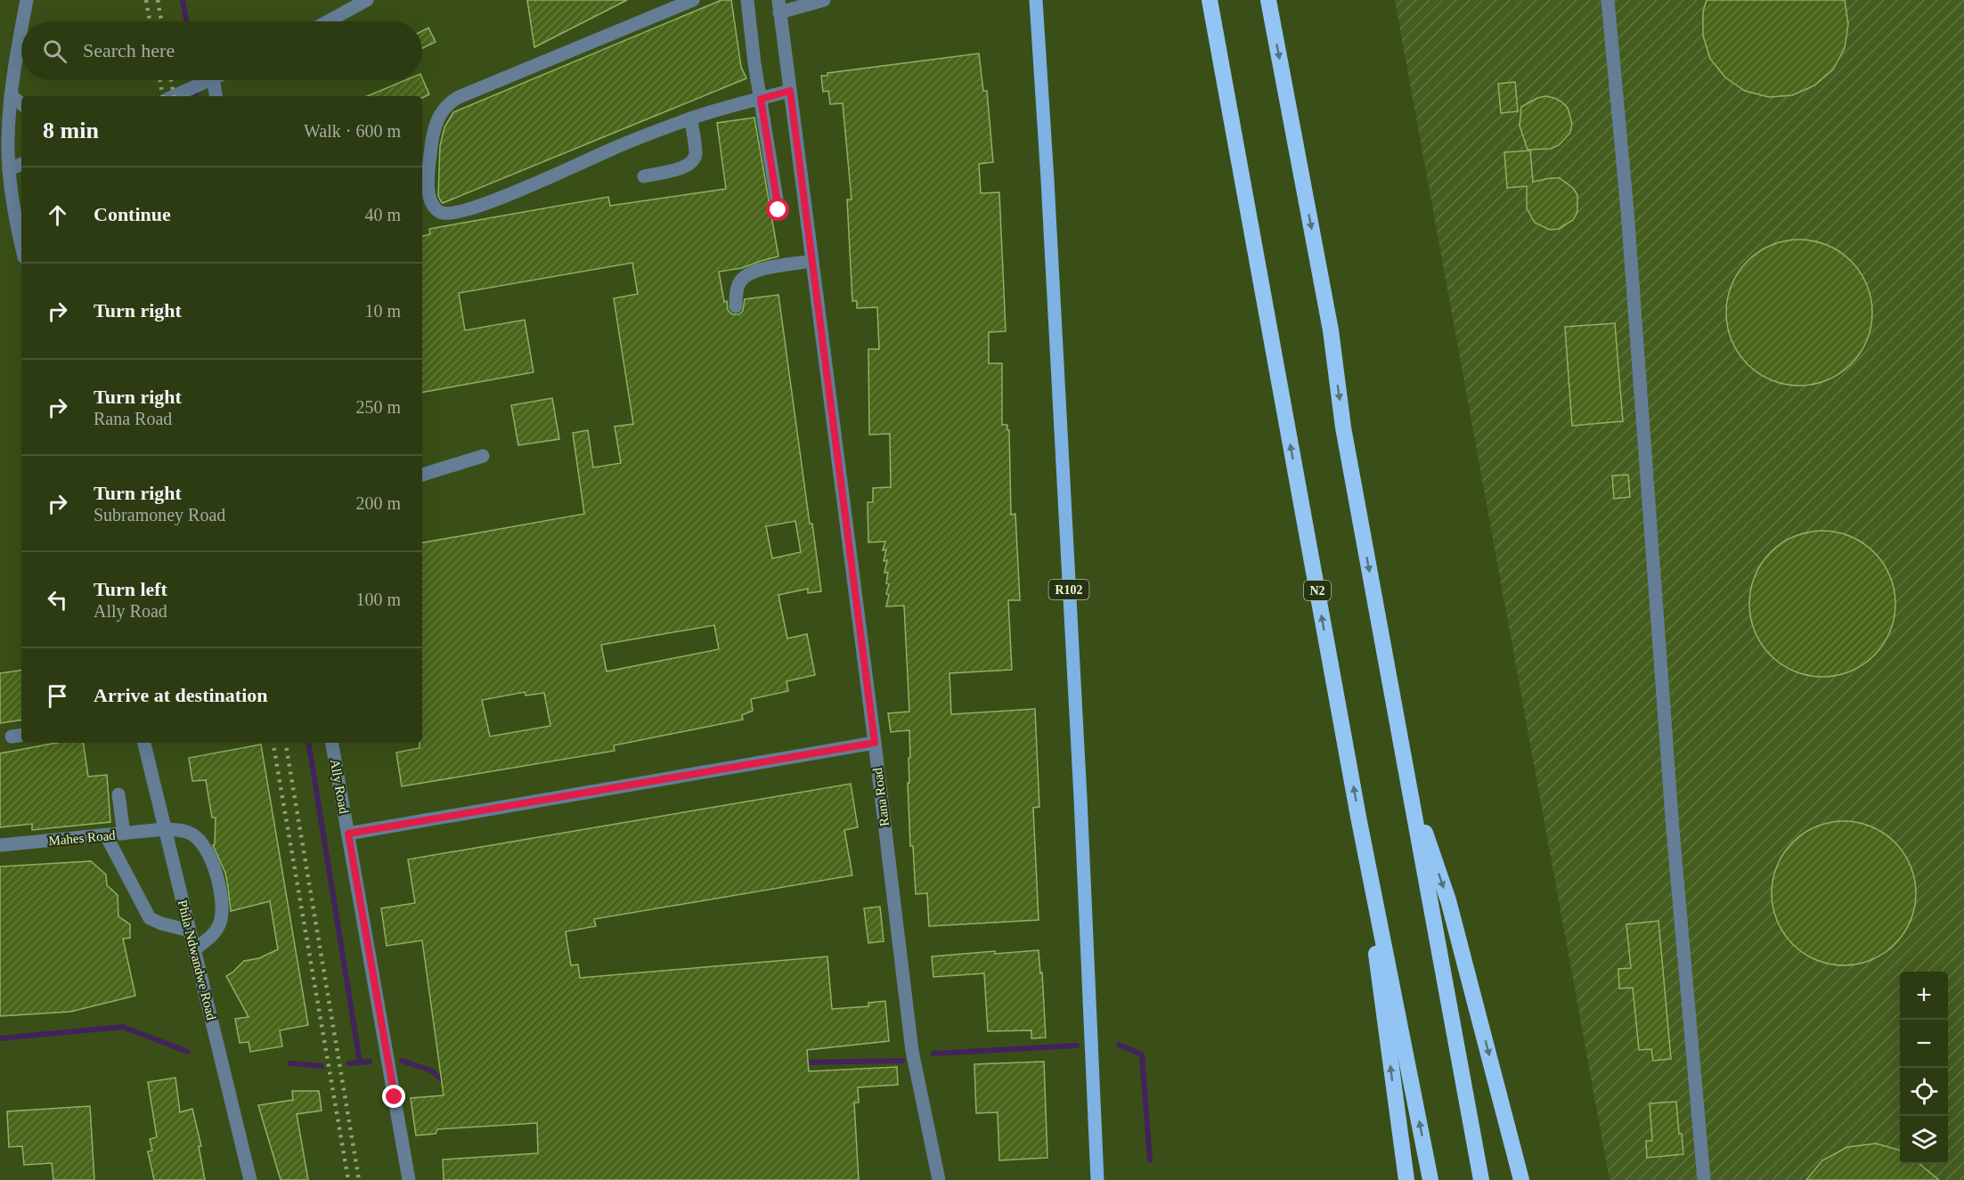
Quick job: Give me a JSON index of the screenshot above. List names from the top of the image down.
{
  "streets": {
    "highway": ["N2"],
    "main road": ["R102"],
    "street": [
      "Ally Road",
      "Rana Road",
      "Mahes Road",
      "Phila Ndwandwe Road"
    ]
  },
  "crossings": [
    ["Mahes Road", "Phila Ndwandwe Road"]
  ],
  "page": {
    "search": "Search here",
    "heading": ["8 min", "Walk · 600 m"],
    "list": [
      ["Continue", "40 m"],
      ["Turn right", "10 m"],
      ["Turn right", "Rana Road", "250 m"],
      ["Turn right", "Subramoney Road", "200 m"],
      ["Turn left", "Ally Road", "100 m"],
      "Arrive at destination"
    ],
    "map_buttons": ["+", "−"]
  }
}
